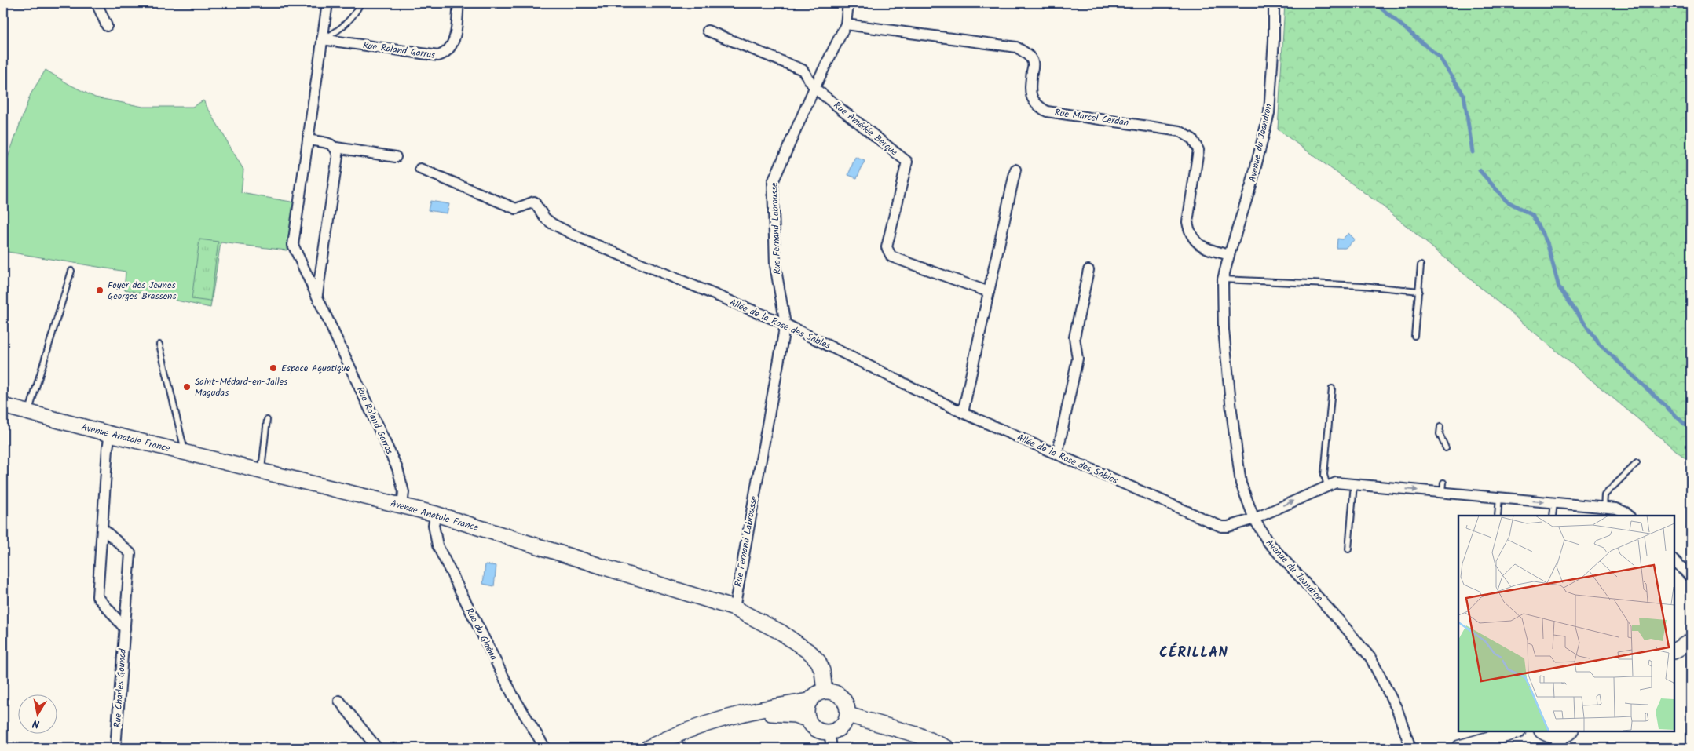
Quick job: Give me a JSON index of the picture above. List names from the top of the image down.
{
  "streets": {
    "street": [
      "Rue Roland Garros",
      "Rue Marcel Cerdan",
      "Rue Amédée Berque",
      "Avenue du Jeandron",
      "Rue Fernand Labrousse",
      "Allée de la Rose des Sables",
      "Avenue Anatole France",
      "Rue du Glaëna",
      "Rue Charles Gounod"
    ]
  },
  "crossings": [
    ["Rue Roland Garros", "Avenue Anatole France"],
    ["Rue Marcel Cerdan", "Avenue du Jeandron"],
    ["Rue Marcel Cerdan", "Rue Fernand Labrousse"],
    ["Rue Amédée Berque", "Rue Fernand Labrousse"],
    ["Avenue du Jeandron", "Allée de la Rose des Sables"],
    ["Rue Fernand Labrousse", "Allée de la Rose des Sables"],
    ["Rue Fernand Labrousse", "Avenue Anatole France"],
    ["Avenue Anatole France", "Rue du Glaëna"]
  ],
  "districts": ["CÉRILLAN"],
  "places": ["Foyer des Jeunes Georges Brassens", "Espace Aquatique", "Saint-Médard-en-Jalles Magudas"],
  "north": "bottom"
}
